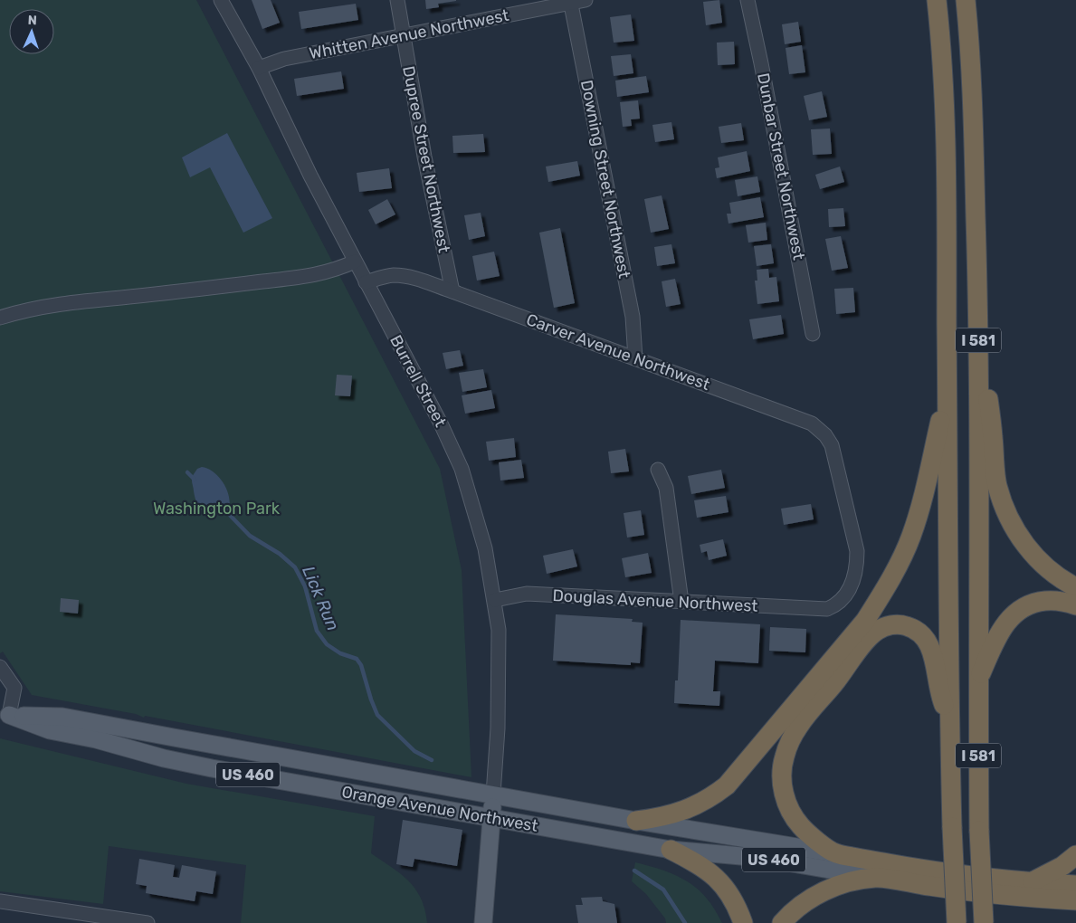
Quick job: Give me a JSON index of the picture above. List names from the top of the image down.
{
  "streets": {
    "highway": ["I 581", "US 460"],
    "main road": ["Orange Avenue Northwest"],
    "street": [
      "Whitten Avenue Northwest",
      "Dupree Street Northwest",
      "Dunbar Street Northwest",
      "Downing Street Northwest",
      "Carver Avenue Northwest",
      "Burrell Street",
      "Douglas Avenue Northwest"
    ]
  },
  "crossings": [
    ["Whitten Avenue Northwest", "Dupree Street Northwest"],
    ["Whitten Avenue Northwest", "Downing Street Northwest"],
    ["Whitten Avenue Northwest", "Burrell Street"],
    ["Dupree Street Northwest", "Carver Avenue Northwest"],
    ["Downing Street Northwest", "Carver Avenue Northwest"],
    ["Carver Avenue Northwest", "Burrell Street"],
    ["Carver Avenue Northwest", "Douglas Avenue Northwest"],
    ["Burrell Street", "Douglas Avenue Northwest"],
    ["Burrell Street", "Orange Avenue Northwest"],
    ["US 460", "Orange Avenue Northwest"]
  ],
  "water": ["Lick Run"],
  "parks": ["Washington Park"],
  "north": "top"
}
